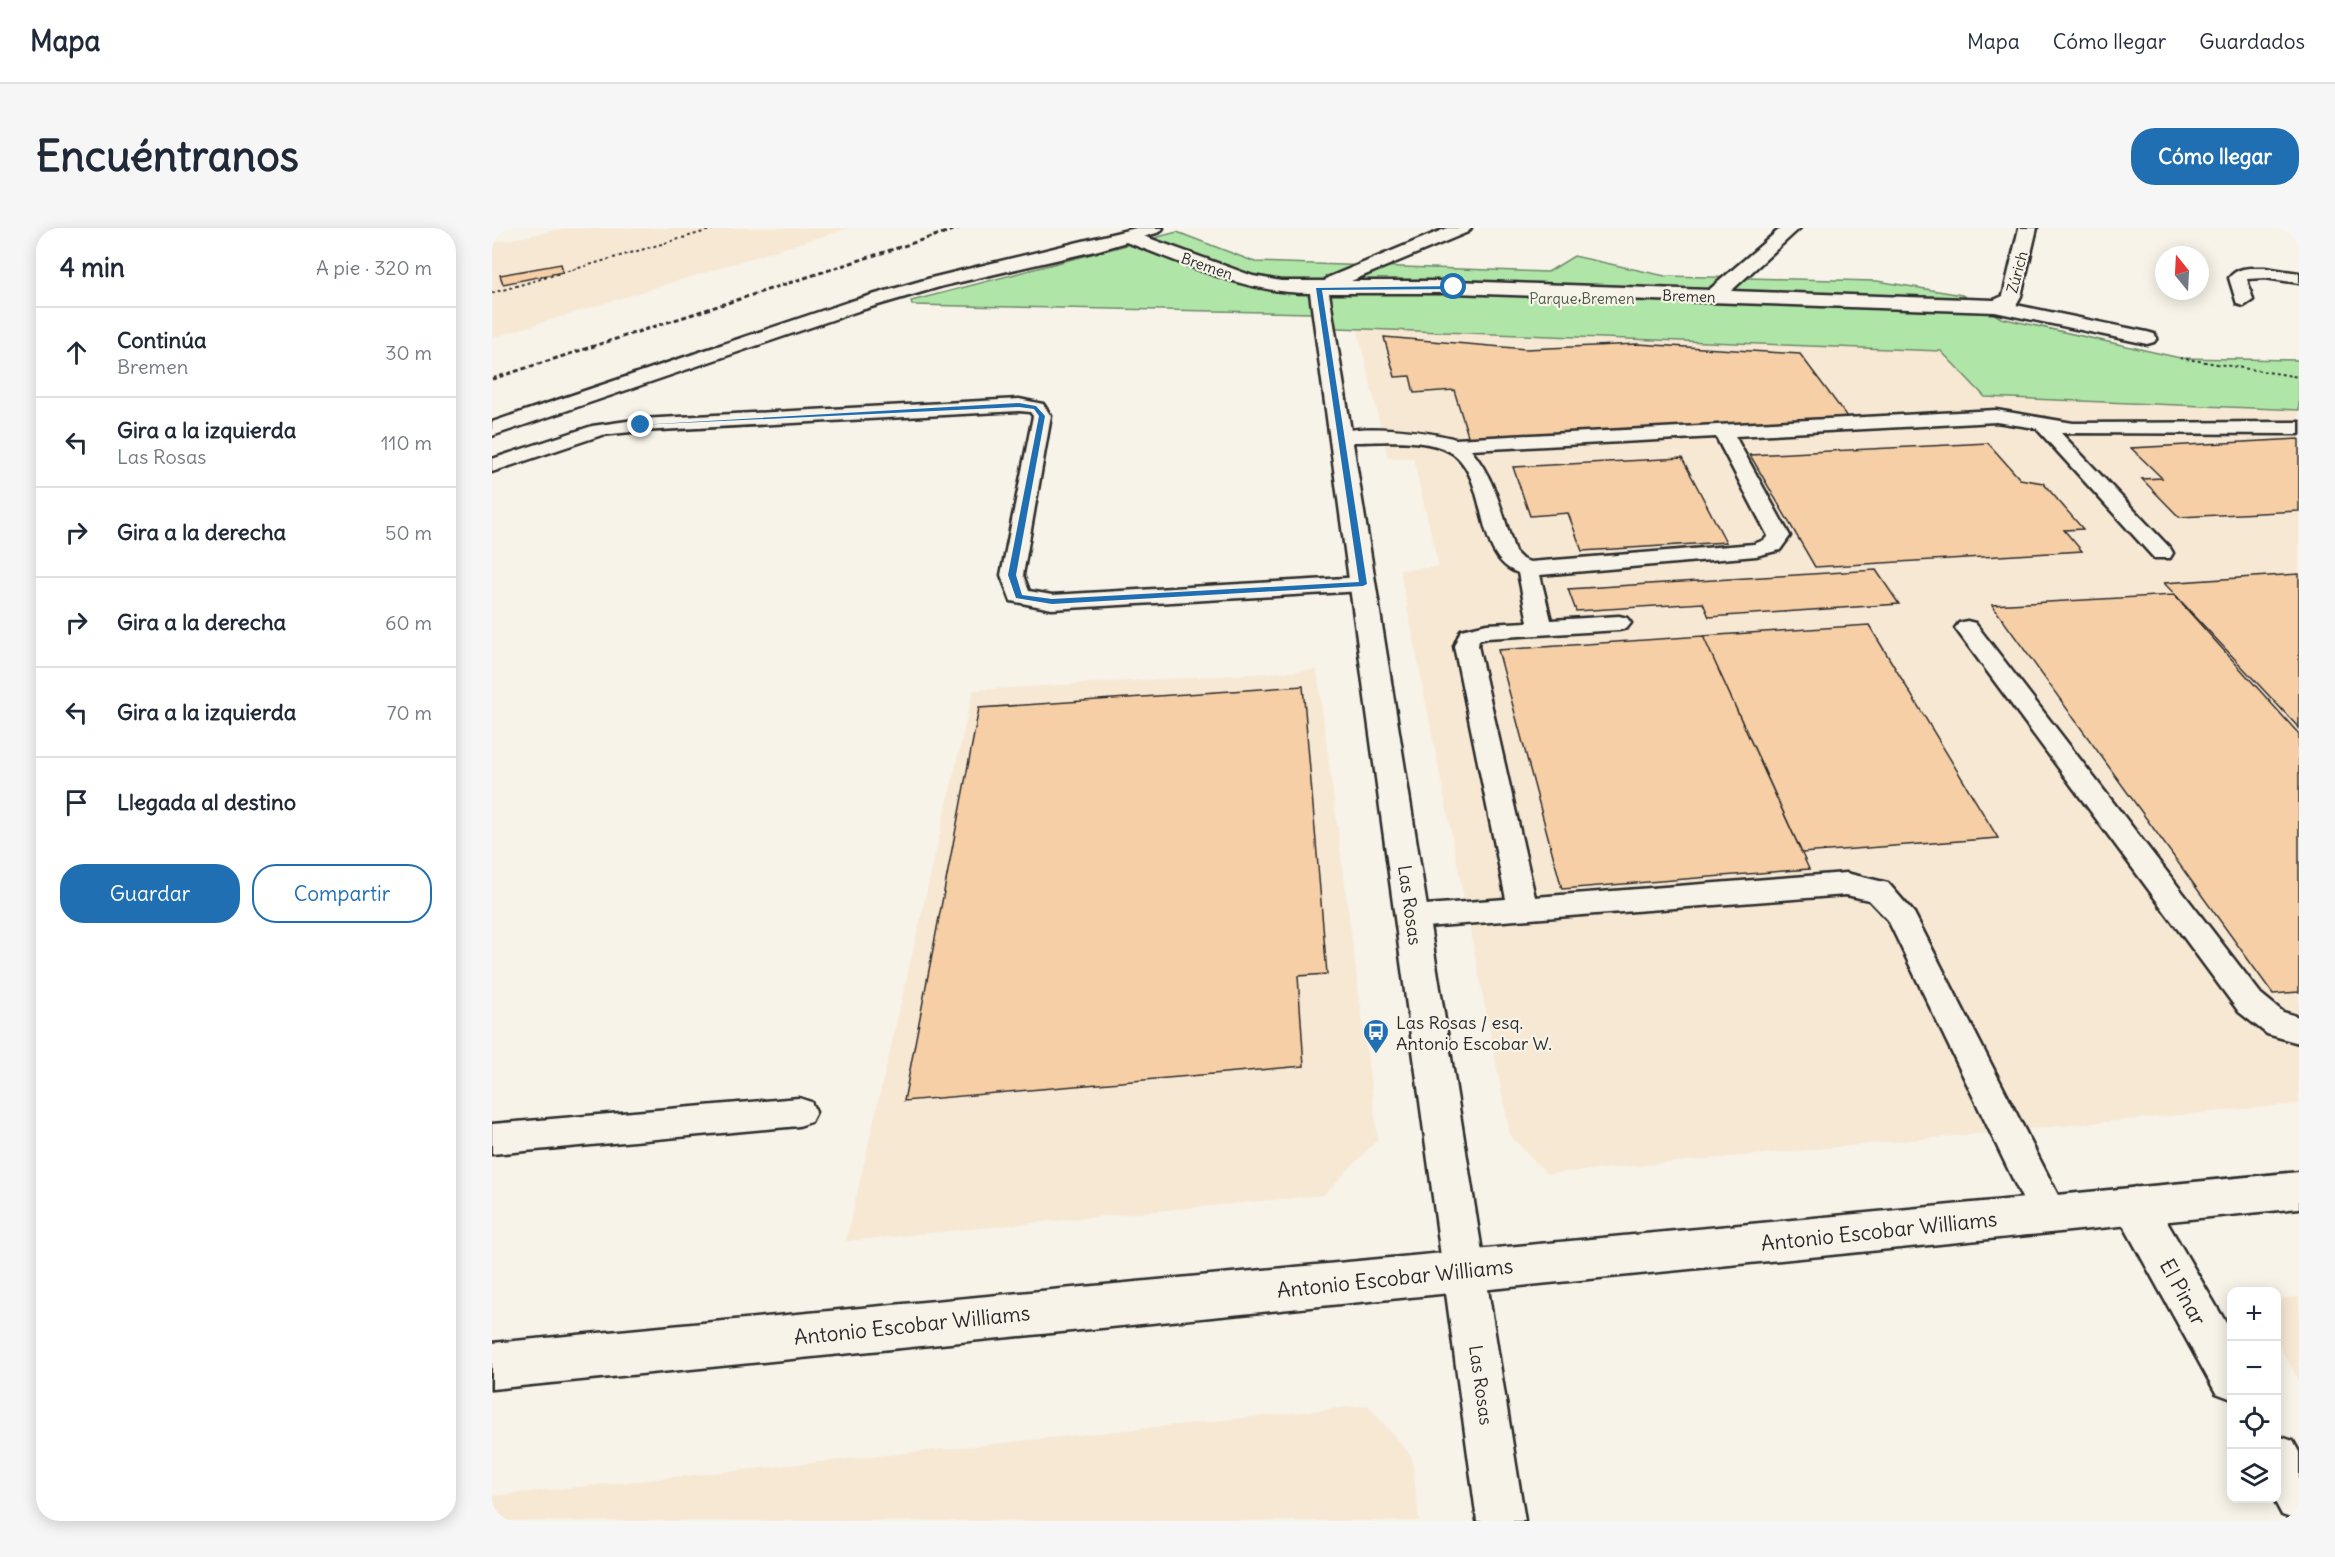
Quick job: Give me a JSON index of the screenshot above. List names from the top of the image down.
{
  "streets": {
    "street": [
      "Bremen",
      "Zúrich",
      "Las Rosas",
      "Antonio Escobar Williams",
      "El Pinar"
    ]
  },
  "crossings": [
    ["Bremen", "Zúrich"],
    ["Bremen", "Las Rosas"],
    ["Las Rosas", "Antonio Escobar Williams"],
    ["Antonio Escobar Williams", "El Pinar"]
  ],
  "parks": ["Parque Bremen"],
  "places": {
    "bus stop": ["Las Rosas / esq. Antonio Escobar W."]
  },
  "north": "top",
  "page": {
    "header": "Mapa",
    "nav": ["Mapa", "Cómo llegar", "Guardados"],
    "buttons": [
      "Cómo llegar",
      ["Guardar", "Compartir"]
    ],
    "title": "Encuéntranos",
    "heading": ["4 min", "A pie · 320 m"],
    "list": [
      ["Continúa", "Bremen", "30 m"],
      ["Gira a la izquierda", "Las Rosas", "110 m"],
      ["Gira a la derecha", "50 m"],
      ["Gira a la derecha", "60 m"],
      ["Gira a la izquierda", "70 m"],
      "Llegada al destino"
    ],
    "map_buttons": ["+", "−"]
  }
}
